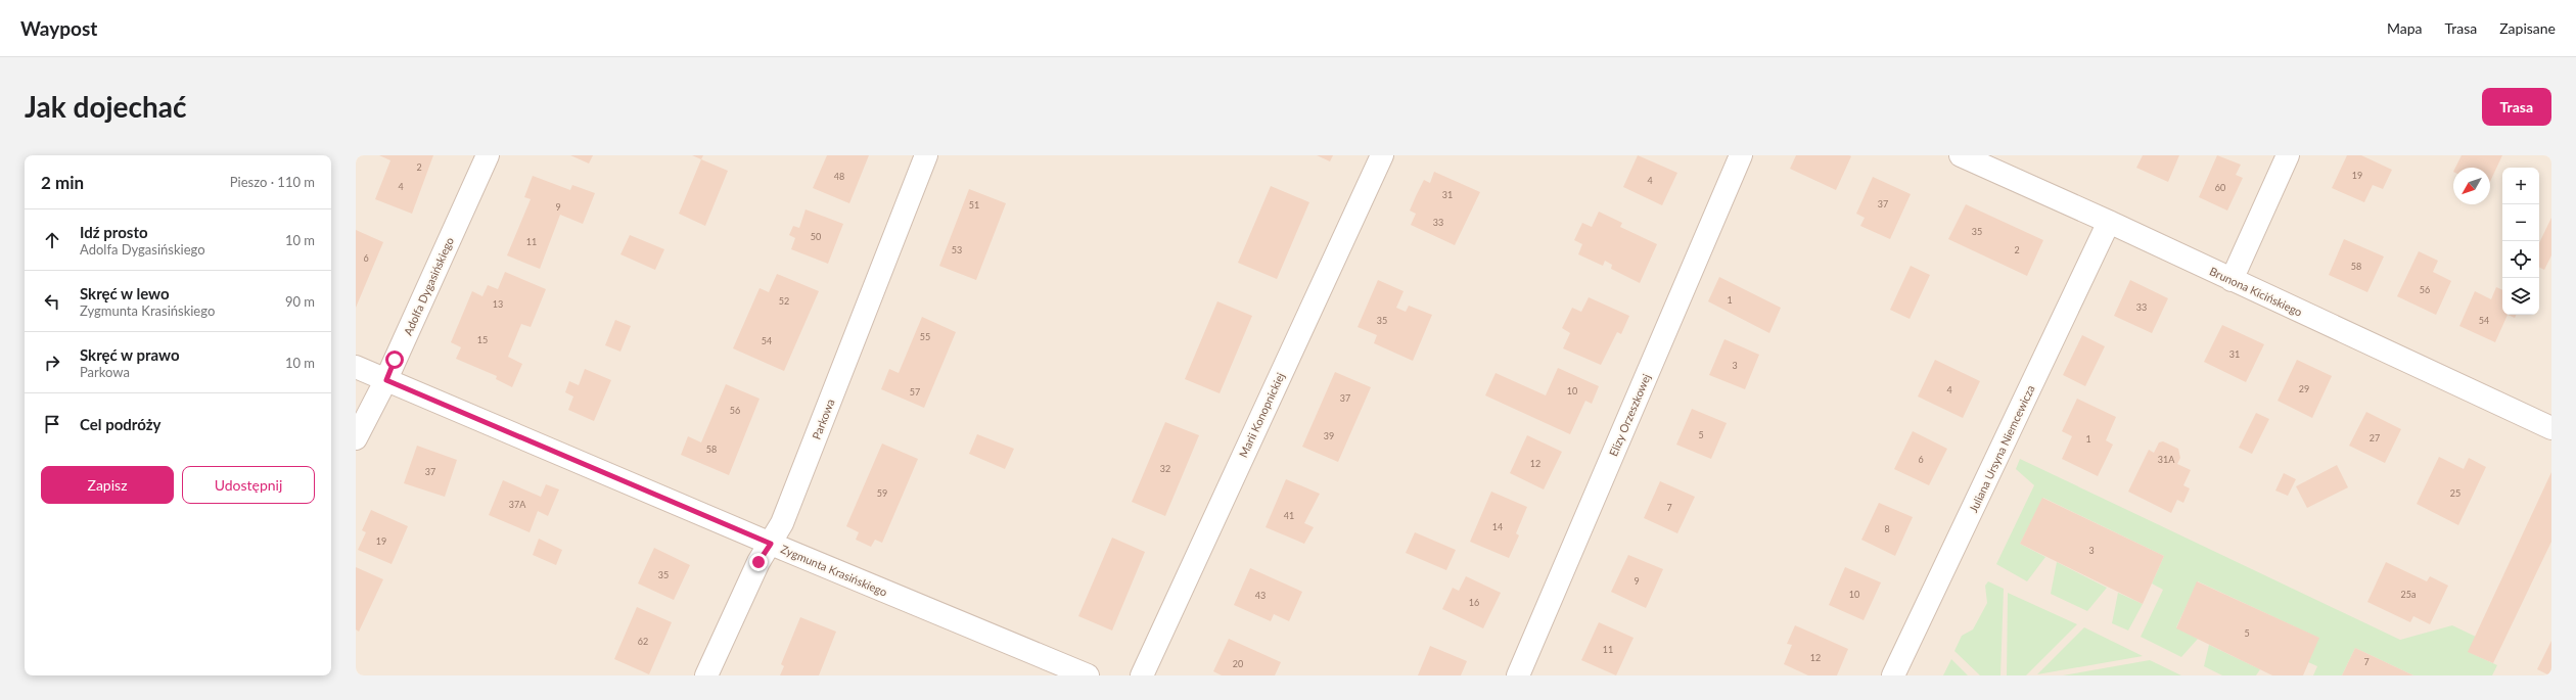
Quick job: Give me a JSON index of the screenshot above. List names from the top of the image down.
{
  "streets": {
    "street": [
      "Adolfa Dygasińskiego",
      "Brunona Kicińskiego",
      "Marii Konopnickiej",
      "Elizy Orzeszkowej",
      "Parkowa",
      "Juliana Ursyna Niemcewicza",
      "Zygmunta Krasińskiego"
    ]
  },
  "crossings": [
    ["Adolfa Dygasińskiego", "Zygmunta Krasińskiego"],
    ["Brunona Kicińskiego", "Juliana Ursyna Niemcewicza"],
    ["Parkowa", "Zygmunta Krasińskiego"]
  ],
  "house_numbers": [
    "2",
    "19",
    "48",
    "4",
    "4",
    "60",
    "31",
    "37",
    "51",
    "9",
    "33",
    "35",
    "50",
    "11",
    "53",
    "2",
    "6",
    "58",
    "56",
    "1",
    "52",
    "13",
    "33",
    "35",
    "54",
    "55",
    "15",
    "54",
    "31",
    "3",
    "29",
    "4",
    "10",
    "57",
    "37",
    "56",
    "5",
    "39",
    "27",
    "1",
    "58",
    "6",
    "31A",
    "12",
    "32",
    "37",
    "59",
    "25",
    "37A",
    "7",
    "41",
    "14",
    "8",
    "19",
    "3",
    "35",
    "9",
    "10",
    "25a",
    "43",
    "16",
    "5",
    "62",
    "11",
    "12",
    "7",
    "20"
  ],
  "north": "bottom left",
  "page": {
    "header": "Waypost",
    "nav": ["Mapa", "Trasa", "Zapisane"],
    "buttons": [
      "Trasa",
      ["Zapisz", "Udostępnij"]
    ],
    "title": "Jak dojechać",
    "heading": ["2 min", "Pieszo · 110 m"],
    "map_buttons": ["+", "−"],
    "list": [
      ["Idź prosto", "Adolfa Dygasińskiego", "10 m"],
      ["Skręć w lewo", "Zygmunta Krasińskiego", "90 m"],
      ["Skręć w prawo", "Parkowa", "10 m"],
      "Cel podróży"
    ]
  }
}
